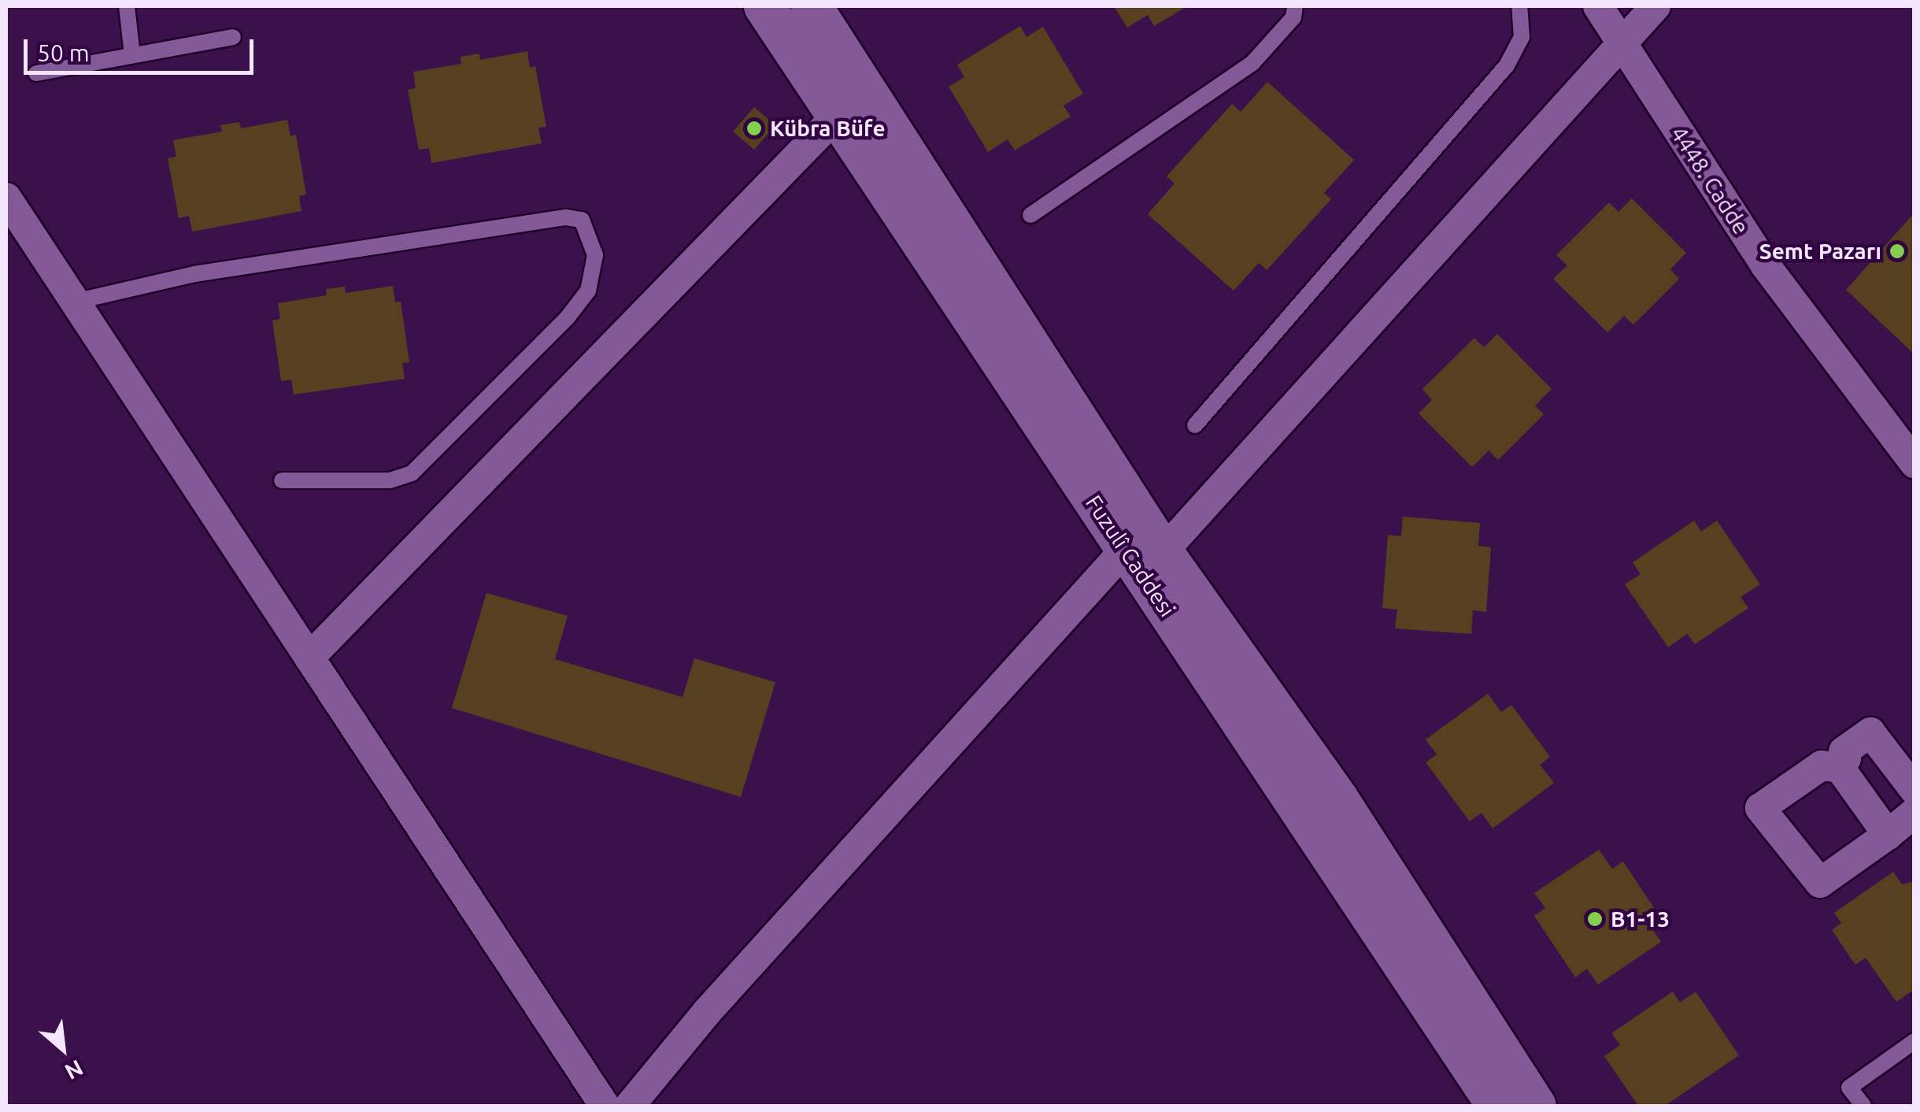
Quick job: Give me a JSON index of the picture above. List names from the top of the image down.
{
  "streets": {
    "street": ["4448. Cadde", "Fuzulî Caddesi"]
  },
  "places": ["Kübra Büfe", "Semt Pazarı", "B1-13"],
  "scale_bar": "50 m",
  "north": "bottom right"
}
